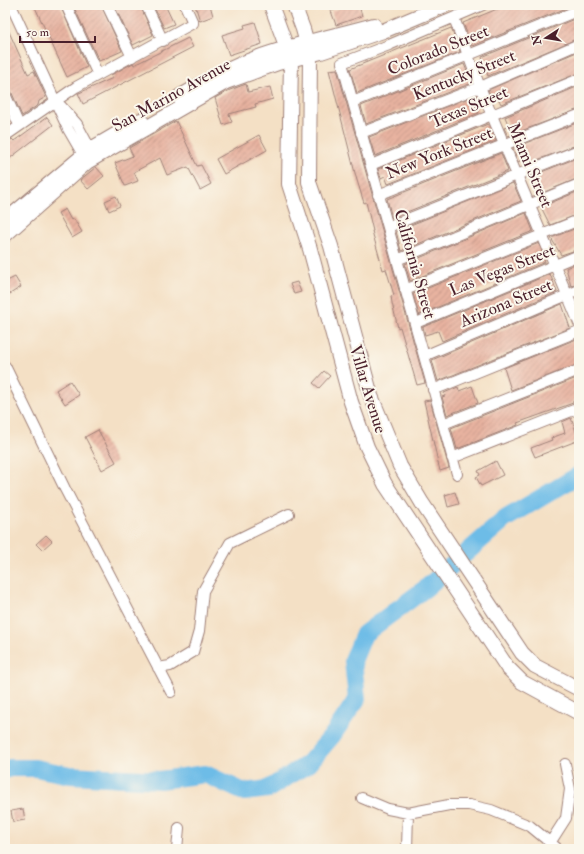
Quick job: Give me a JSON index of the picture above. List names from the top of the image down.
{
  "streets": {
    "main road": ["San Marino Avenue", "Villar Avenue"],
    "street": [
      "Colorado Street",
      "Kentucky Street",
      "Texas Street",
      "New York Street",
      "Miami Street",
      "California Street",
      "Las Vegas Street",
      "Arizona Street"
    ]
  },
  "crossings": [
    ["Colorado Street", "Miami Street"],
    ["Colorado Street", "California Street"],
    ["Kentucky Street", "Miami Street"],
    ["Kentucky Street", "California Street"],
    ["San Marino Avenue", "Villar Avenue"],
    ["Texas Street", "Miami Street"],
    ["Texas Street", "California Street"],
    ["New York Street", "Miami Street"],
    ["New York Street", "California Street"],
    ["Miami Street", "California Street"],
    ["Miami Street", "Las Vegas Street"],
    ["Miami Street", "Arizona Street"],
    ["California Street", "Las Vegas Street"],
    ["California Street", "Arizona Street"]
  ],
  "scale_bar": "50 m",
  "north": "left"
}
